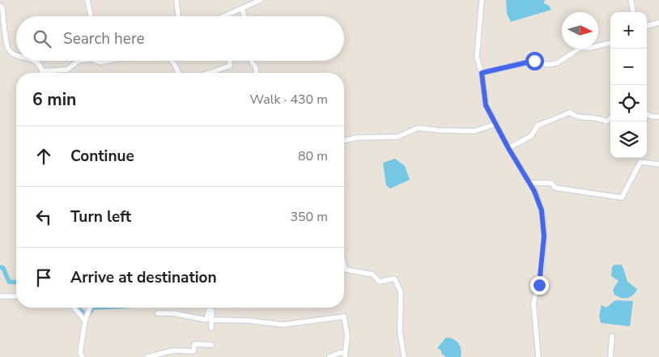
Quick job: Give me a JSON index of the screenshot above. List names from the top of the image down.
{
  "north": "right",
  "page": {
    "map_buttons": ["+", "−"],
    "search": "Search here",
    "heading": ["6 min", "Walk · 430 m"],
    "list": [
      ["Continue", "80 m"],
      ["Turn left", "350 m"],
      "Arrive at destination"
    ]
  }
}
